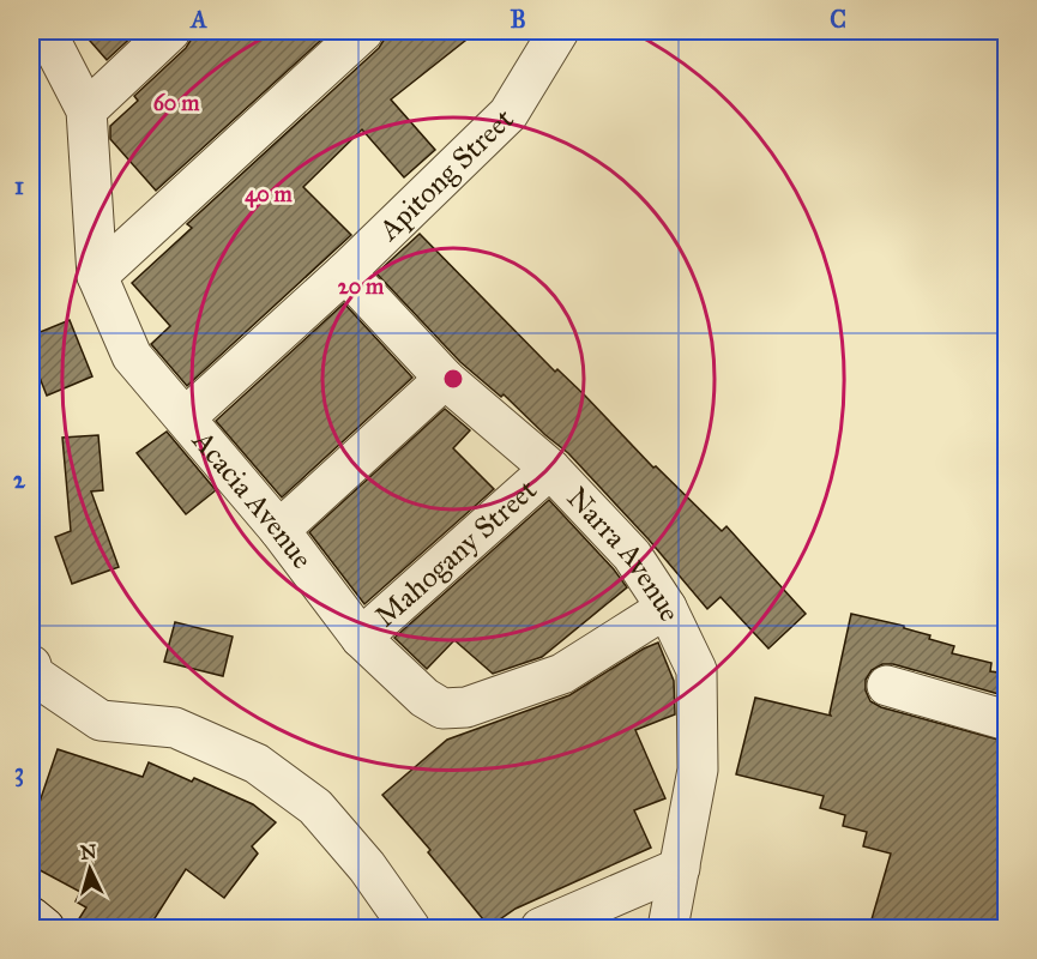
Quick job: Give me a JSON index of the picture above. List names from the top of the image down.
{
  "streets": {
    "street": [
      "Apitong Street",
      "Acacia Avenue",
      "Mahogany Street",
      "Narra Avenue"
    ]
  },
  "crossings": [
    ["Apitong Street", "Acacia Avenue"],
    ["Apitong Street", "Narra Avenue"],
    ["Acacia Avenue", "Mahogany Street"],
    ["Acacia Avenue", "Narra Avenue"],
    ["Mahogany Street", "Narra Avenue"]
  ],
  "north": "top",
  "grid": {
    "columns": ["A", "B", "C"],
    "rows": ["1", "2", "3"]
  },
  "rings": ["60 m", "40 m", "20 m"]
}
